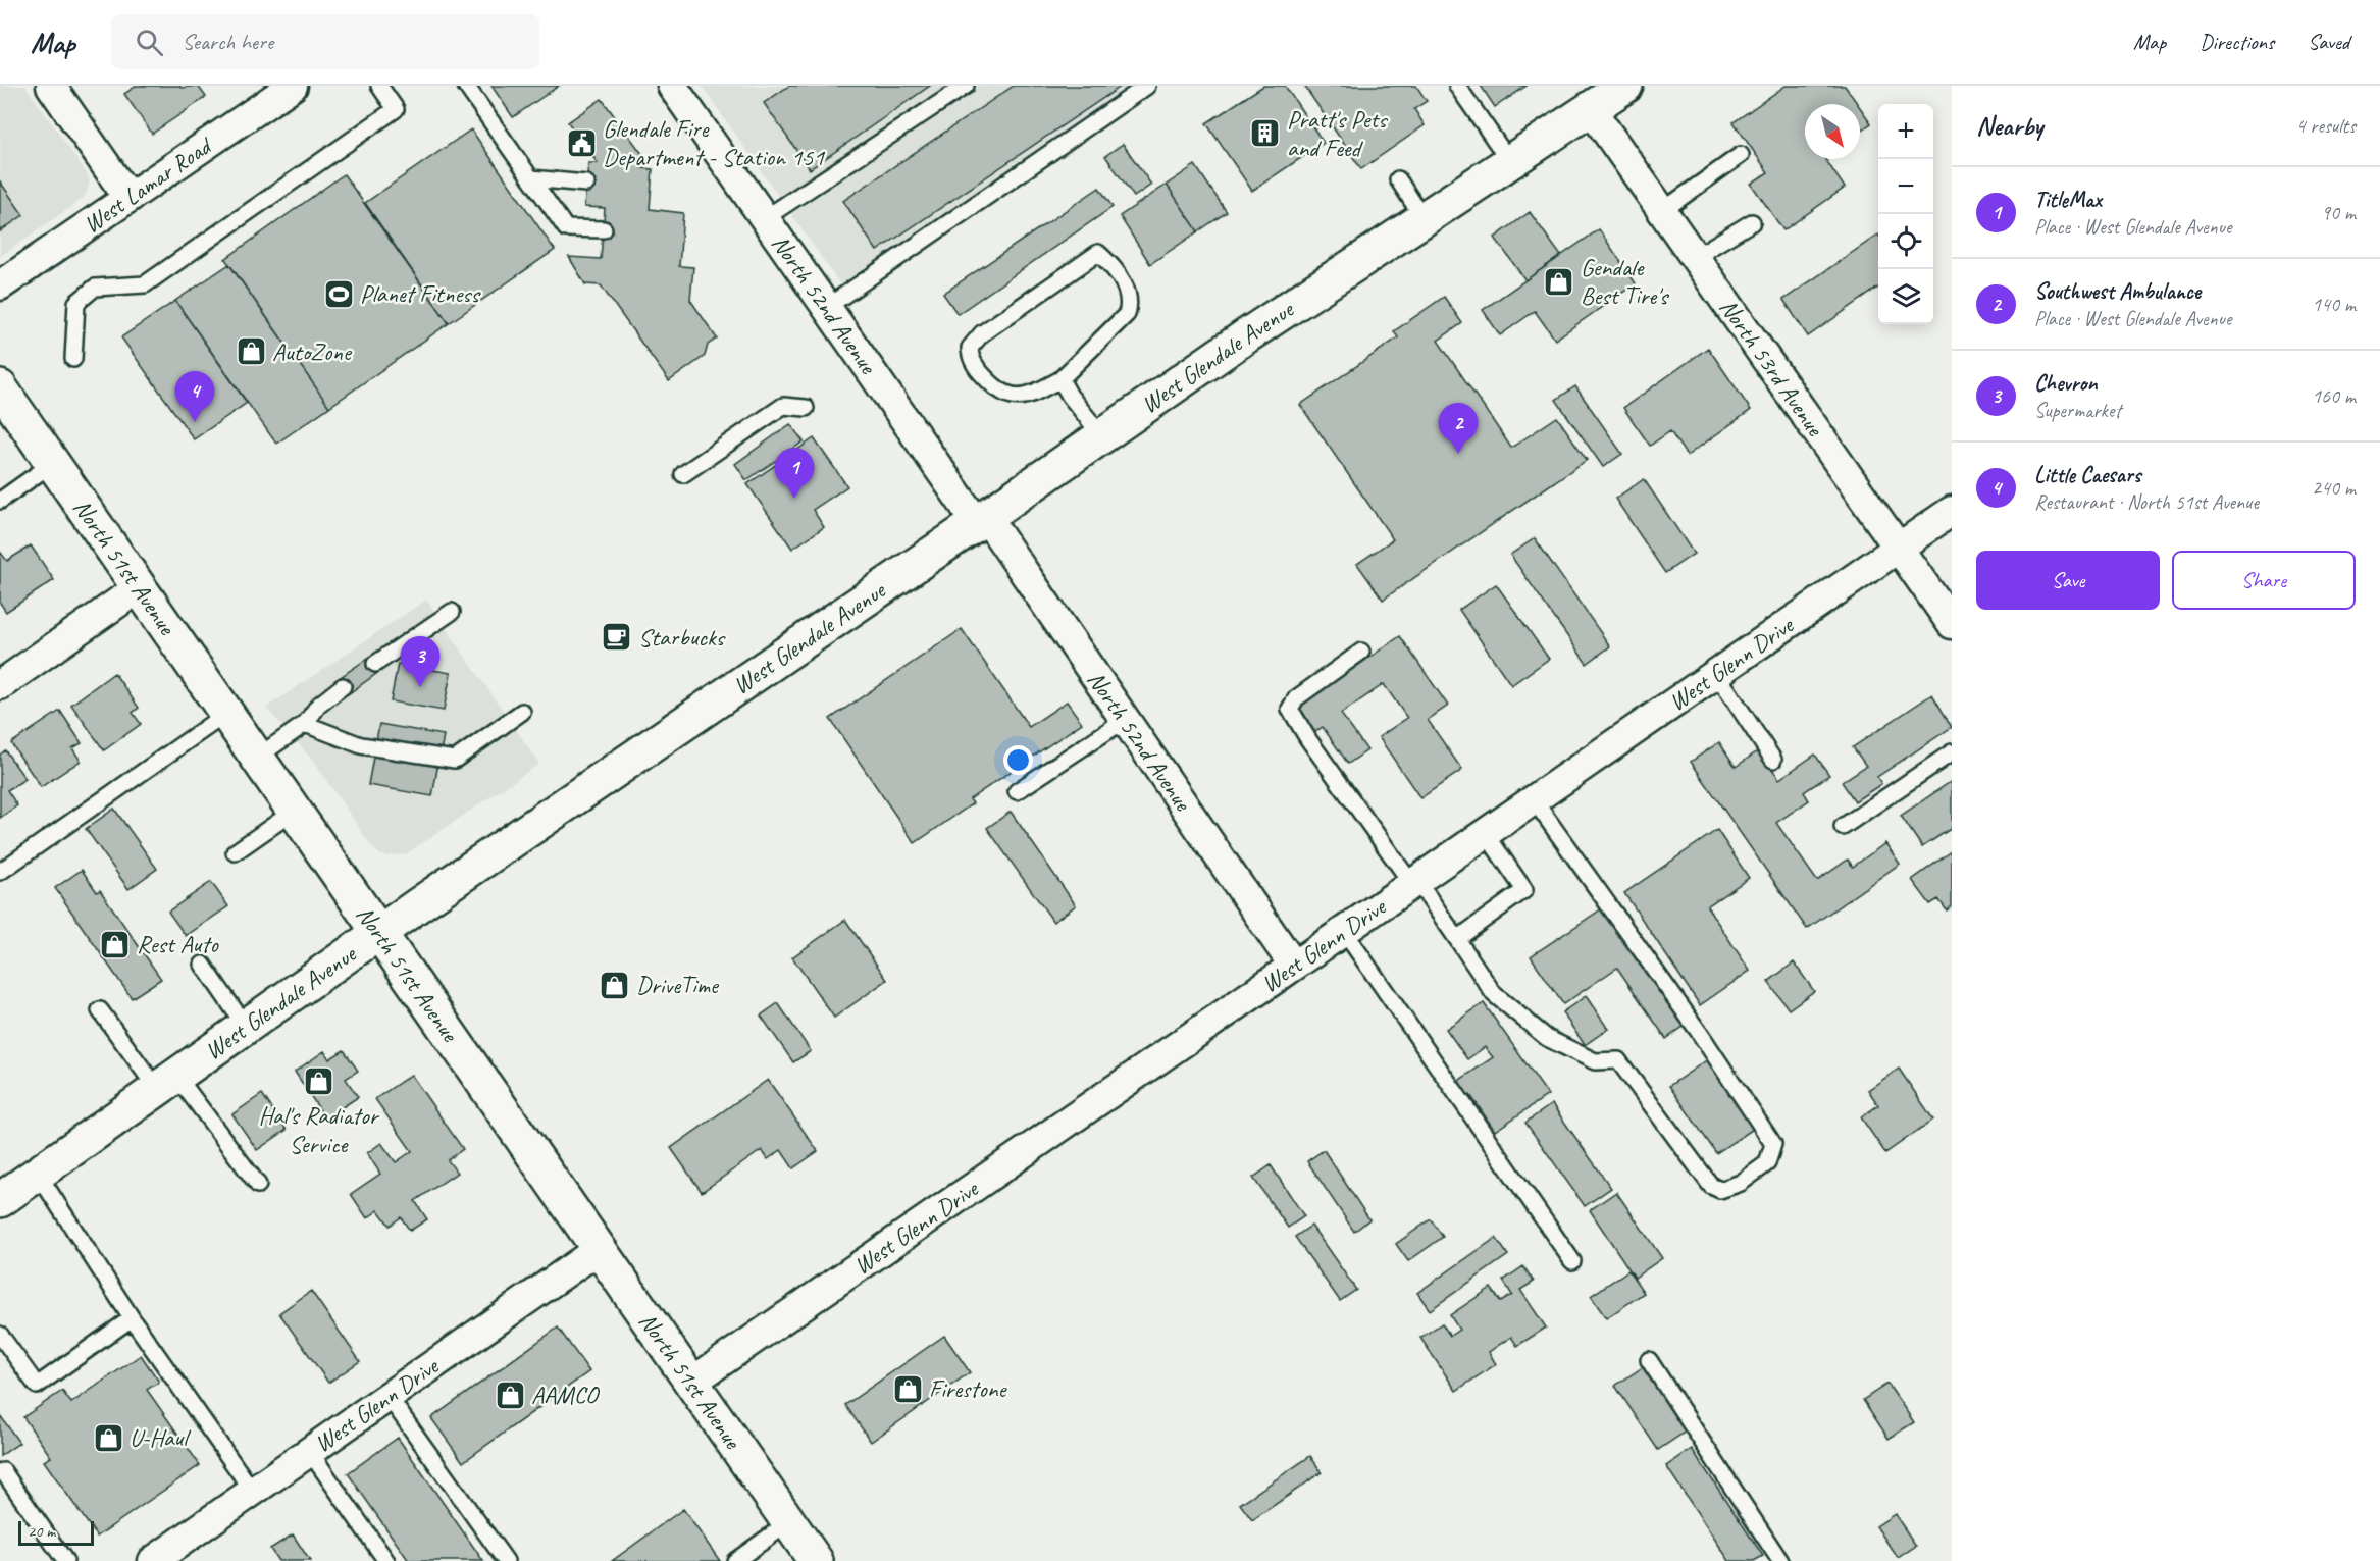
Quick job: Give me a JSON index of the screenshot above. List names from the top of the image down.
{
  "streets": {
    "main road": ["West Glendale Avenue", "North 51st Avenue"],
    "street": [
      "West Lamar Road",
      "North 52nd Avenue",
      "North 53rd Avenue",
      "West Glenn Drive"
    ]
  },
  "crossings": [
    ["North 52nd Avenue", "West Glendale Avenue"],
    ["North 52nd Avenue", "West Glenn Drive"],
    ["West Glendale Avenue", "North 53rd Avenue"],
    ["West Glendale Avenue", "North 51st Avenue"],
    ["North 53rd Avenue", "West Glenn Drive"],
    ["North 51st Avenue", "West Glenn Drive"]
  ],
  "places": {
    "building": ["Pratt's Pets and Feed"],
    "public building": ["Glendale Fire Department - Station 151"],
    "shop": [
      "Gendale Best Tire's",
      "AutoZone",
      "Rest Auto",
      "DriveTime",
      "Hal's Radiator Service",
      "Firestone",
      "AAMCO",
      "U-Haul"
    ],
    "sports": ["Planet Fitness"],
    "cafe": ["Starbucks"]
  },
  "scale_bar": "20 m",
  "north": "bottom right",
  "page": {
    "header": "Map",
    "search": "Search here",
    "nav": ["Map", "Directions", "Saved"],
    "heading": ["Nearby", "4 results"],
    "map_buttons": ["+", "−"],
    "list": [
      {
        "mark": "1",
        "name": "TitleMax",
        "note": "Place · West Glendale Avenue",
        "value": "90 m"
      },
      {
        "mark": "2",
        "name": "Southwest Ambulance",
        "note": "Place · West Glendale Avenue",
        "value": "140 m"
      },
      {
        "mark": "3",
        "name": "Chevron",
        "note": "Supermarket",
        "value": "160 m"
      },
      {
        "mark": "4",
        "name": "Little Caesars",
        "note": "Restaurant · North 51st Avenue",
        "value": "240 m"
      }
    ],
    "pins": [
      "4",
      "2",
      "1",
      "3"
    ],
    "buttons": ["Save", "Share"],
    "scale": "20 m"
  }
}
